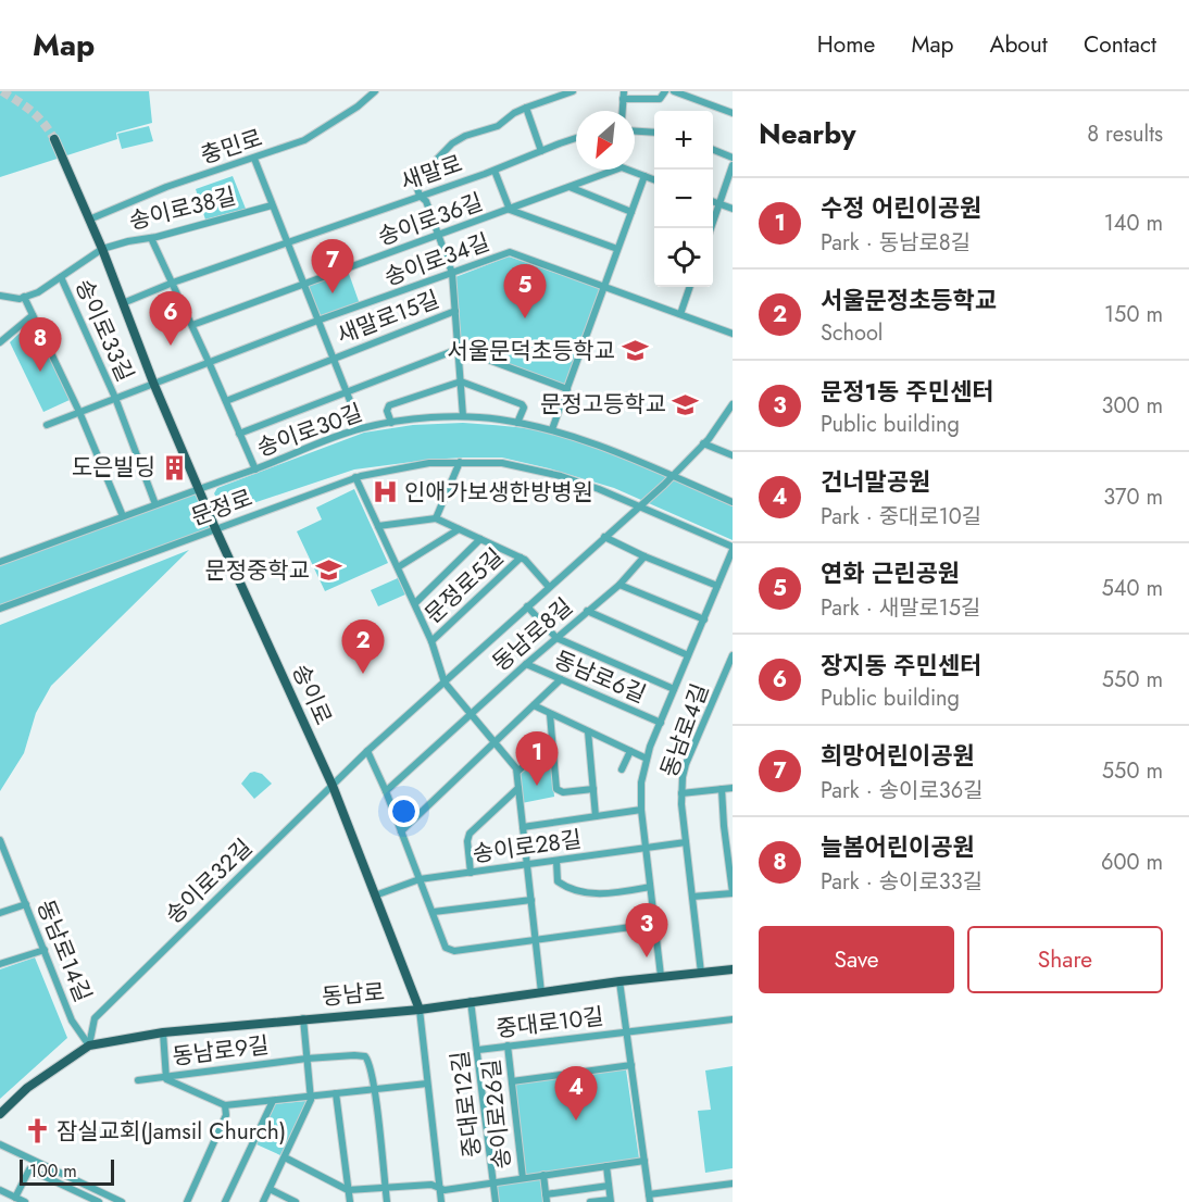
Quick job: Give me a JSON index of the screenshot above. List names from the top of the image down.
{
  "streets": {
    "main road": ["송이로", "동남로"],
    "street": [
      "충민로",
      "새말로",
      "송이로38길",
      "송이로36길",
      "송이로34길",
      "새말로15길",
      "송이로33길",
      "송이로30길",
      "문정로",
      "문정로5길",
      "동남로8길",
      "동남로6길",
      "동남로4길",
      "송이로28길",
      "송이로32길",
      "동남로14길",
      "중대로10길",
      "동남로9길",
      "중대로12길",
      "송이로26길"
    ]
  },
  "crossings": [
    ["충민로", "송이로"],
    ["새말로", "새말로15길"],
    ["새말로", "송이로"],
    ["송이로38길", "송이로"],
    ["송이로36길", "새말로15길"],
    ["송이로34길", "새말로15길"],
    ["송이로34길", "송이로33길"],
    ["송이로34길", "송이로"],
    ["새말로15길", "송이로30길"],
    ["송이로33길", "송이로"],
    ["송이로30길", "송이로"],
    ["송이로30길", "송이로32길"],
    ["문정로", "문정로5길"],
    ["문정로", "동남로6길"],
    ["문정로", "송이로"],
    ["문정로", "송이로32길"],
    ["문정로5길", "송이로32길"],
    ["동남로8길", "동남로6길"],
    ["동남로6길", "송이로28길"],
    ["동남로6길", "송이로32길"],
    ["동남로6길", "동남로"],
    ["송이로", "송이로28길"],
    ["송이로", "송이로32길"],
    ["송이로", "동남로"],
    ["송이로", "송이로26길"],
    ["동남로4길", "송이로28길"],
    ["동남로4길", "동남로"],
    ["송이로32길", "동남로14길"],
    ["송이로32길", "동남로"],
    ["동남로14길", "동남로"],
    ["동남로", "중대로10길"],
    ["동남로", "중대로12길"],
    ["중대로10길", "중대로12길"],
    ["중대로10길", "송이로26길"],
    ["중대로12길", "송이로26길"]
  ],
  "places": {
    "school or university": ["서울문덕초등학교", "문정고등학교", "문정중학교"],
    "building": ["도은빌딩"],
    "hospital": ["인애가보생한방병원"],
    "church": ["잠실교회(Jamsil Church)"]
  },
  "scale_bar": "100 m",
  "north": "bottom left",
  "page": {
    "header": "Map",
    "nav": [
      "Home",
      "Map",
      "About",
      "Contact"
    ],
    "heading": ["Nearby", "8 results"],
    "map_buttons": ["+", "−"],
    "list": [
      {
        "mark": "1",
        "name": "수정 어린이공원",
        "note": "Park · 동남로8길",
        "value": "140 m"
      },
      {
        "mark": "2",
        "name": "서울문정초등학교",
        "note": "School",
        "value": "150 m"
      },
      {
        "mark": "3",
        "name": "문정1동 주민센터",
        "note": "Public building",
        "value": "300 m"
      },
      {
        "mark": "4",
        "name": "건너말공원",
        "note": "Park · 중대로10길",
        "value": "370 m"
      },
      {
        "mark": "5",
        "name": "연화 근린공원",
        "note": "Park · 새말로15길",
        "value": "540 m"
      },
      {
        "mark": "6",
        "name": "장지동 주민센터",
        "note": "Public building",
        "value": "550 m"
      },
      {
        "mark": "7",
        "name": "희망어린이공원",
        "note": "Park · 송이로36길",
        "value": "550 m"
      },
      {
        "mark": "8",
        "name": "늘봄어린이공원",
        "note": "Park · 송이로33길",
        "value": "600 m"
      }
    ],
    "pins": [
      "7",
      "5",
      "6",
      "8",
      "2",
      "1",
      "3",
      "4"
    ],
    "buttons": ["Save", "Share"],
    "scale": "100 m"
  }
}
